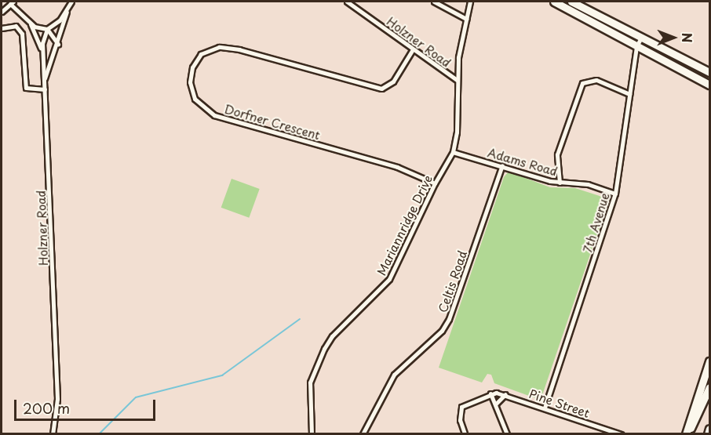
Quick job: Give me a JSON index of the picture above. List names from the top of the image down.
{
  "streets": {
    "street": [
      "Holzner Road",
      "Dorfner Crescent",
      "Adams Road",
      "7th Avenue",
      "Mariannridge Drive",
      "Celtis Road",
      "Pine Street"
    ]
  },
  "crossings": [
    ["Holzner Road", "Dorfner Crescent"],
    ["Holzner Road", "Mariannridge Drive"],
    ["Dorfner Crescent", "Mariannridge Drive"],
    ["Adams Road", "7th Avenue"],
    ["Adams Road", "Mariannridge Drive"],
    ["Adams Road", "Celtis Road"],
    ["7th Avenue", "Pine Street"]
  ],
  "scale_bar": "200 m",
  "north": "right"
}
